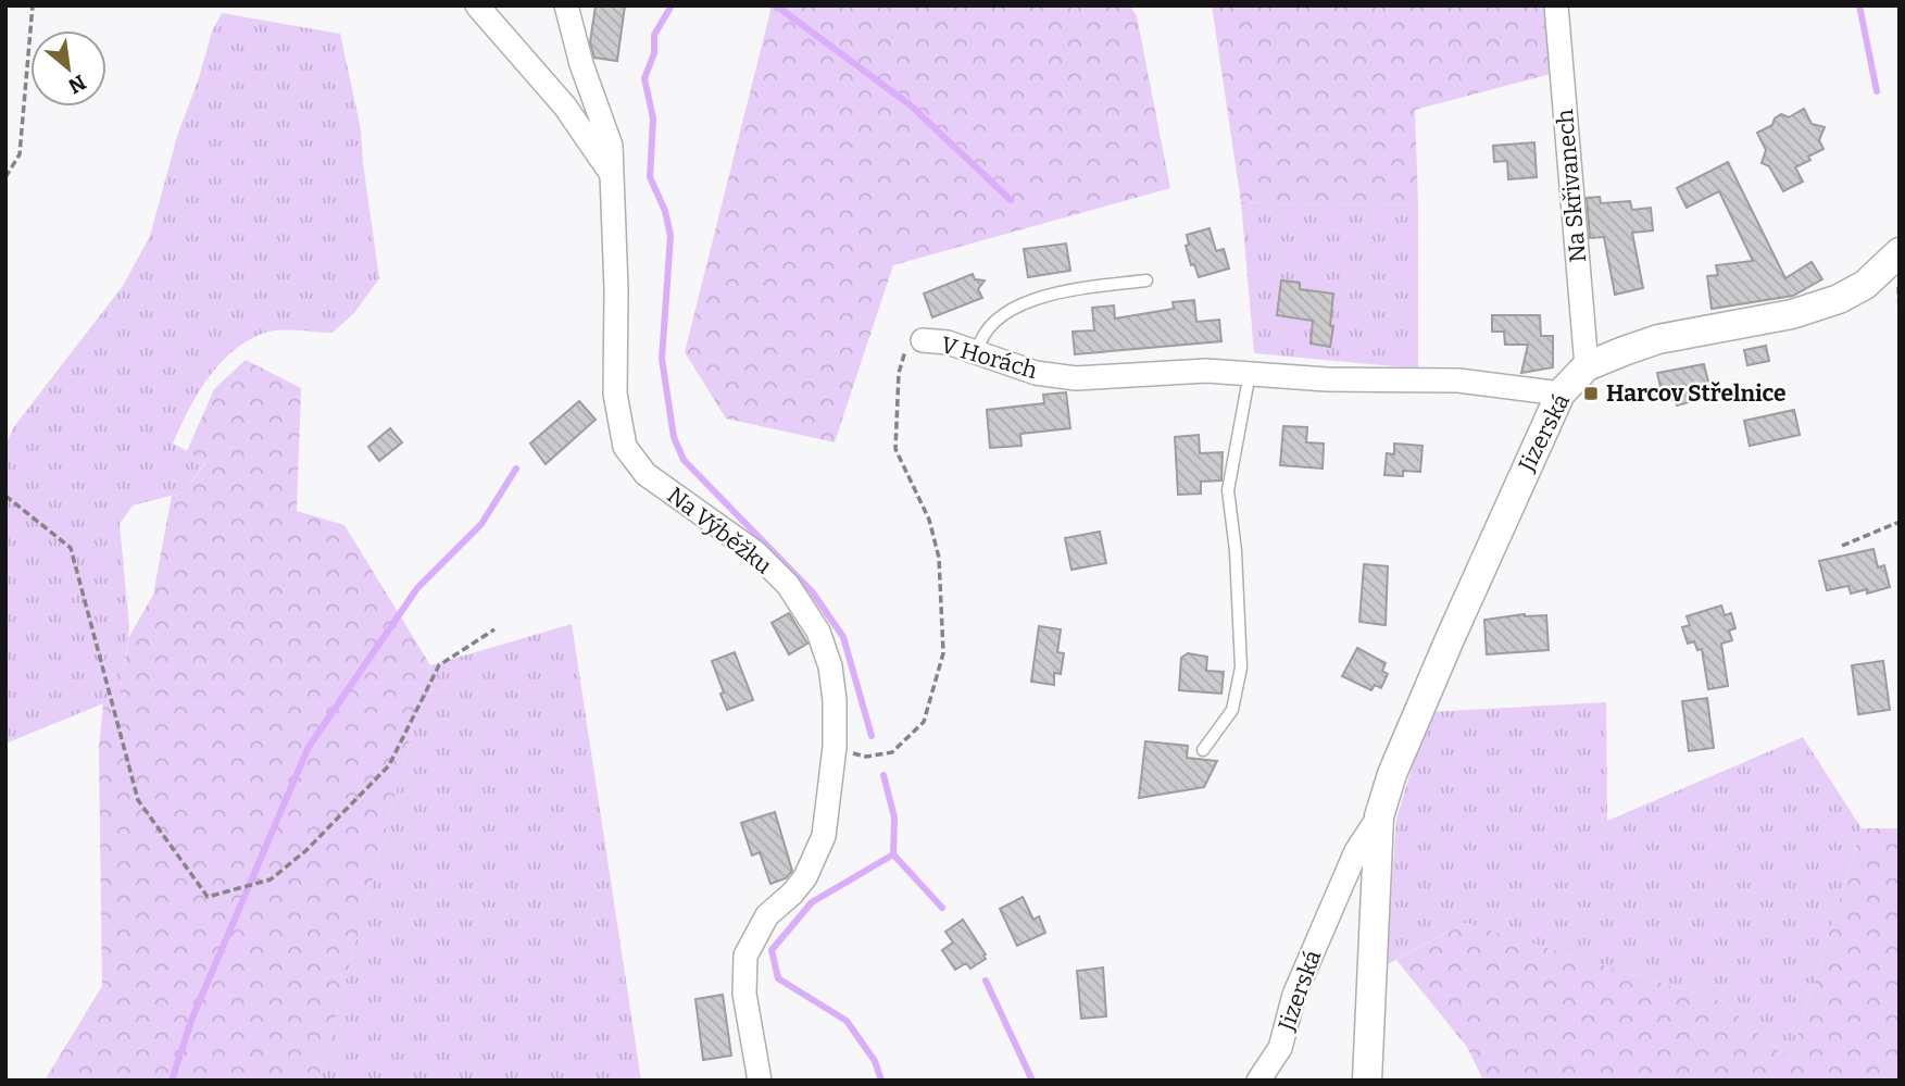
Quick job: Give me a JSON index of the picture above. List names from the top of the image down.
{
  "streets": {
    "street": [
      "Na Skřivanech",
      "V Horách",
      "Jizerská",
      "Na Výběžku"
    ]
  },
  "crossings": [
    ["Na Skřivanech", "Jizerská"],
    ["V Horách", "Jizerská"],
    ["V Horách", "Na Výběžku"]
  ],
  "places": {
    "transit": ["Harcov Střelnice"]
  },
  "north": "bottom right"
}
